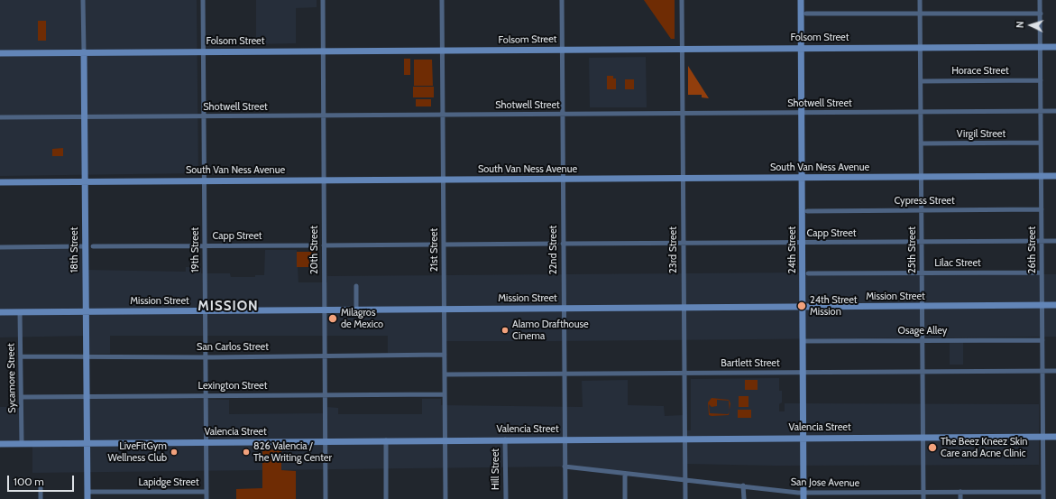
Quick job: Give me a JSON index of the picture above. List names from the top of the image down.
{
  "streets": {
    "street": [
      "Folsom Street",
      "Horace Street",
      "Shotwell Street",
      "Virgil Street",
      "South Van Ness Avenue",
      "Cypress Street",
      "Capp Street",
      "18th Street",
      "19th Street",
      "20th Street",
      "21st Street",
      "22nd Street",
      "23rd Street",
      "24th Street",
      "25th Street",
      "26th Street",
      "Lilac Street",
      "Mission Street",
      "Osage Alley",
      "San Carlos Street",
      "Bartlett Street",
      "Sycamore Street",
      "Lexington Street",
      "Valencia Street",
      "Hill Street",
      "Lapidge Street",
      "San Jose Avenue"
    ]
  },
  "crossings": [
    ["Folsom Street", "18th Street"],
    ["Folsom Street", "19th Street"],
    ["Folsom Street", "20th Street"],
    ["Folsom Street", "21st Street"],
    ["Folsom Street", "22nd Street"],
    ["Folsom Street", "23rd Street"],
    ["Folsom Street", "24th Street"],
    ["Folsom Street", "25th Street"],
    ["Folsom Street", "26th Street"],
    ["Horace Street", "25th Street"],
    ["Horace Street", "26th Street"],
    ["Shotwell Street", "18th Street"],
    ["Shotwell Street", "19th Street"],
    ["Shotwell Street", "20th Street"],
    ["Shotwell Street", "21st Street"],
    ["Shotwell Street", "22nd Street"],
    ["Shotwell Street", "23rd Street"],
    ["Shotwell Street", "24th Street"],
    ["Shotwell Street", "25th Street"],
    ["Shotwell Street", "26th Street"],
    ["Virgil Street", "25th Street"],
    ["Virgil Street", "26th Street"],
    ["South Van Ness Avenue", "18th Street"],
    ["South Van Ness Avenue", "19th Street"],
    ["South Van Ness Avenue", "20th Street"],
    ["South Van Ness Avenue", "21st Street"],
    ["South Van Ness Avenue", "22nd Street"],
    ["South Van Ness Avenue", "23rd Street"],
    ["South Van Ness Avenue", "24th Street"],
    ["South Van Ness Avenue", "25th Street"],
    ["South Van Ness Avenue", "26th Street"],
    ["Cypress Street", "25th Street"],
    ["Cypress Street", "26th Street"],
    ["Capp Street", "19th Street"],
    ["Capp Street", "22nd Street"],
    ["Capp Street", "23rd Street"],
    ["Capp Street", "24th Street"],
    ["Capp Street", "25th Street"],
    ["Capp Street", "26th Street"],
    ["18th Street", "Mission Street"],
    ["18th Street", "San Carlos Street"],
    ["18th Street", "Lexington Street"],
    ["18th Street", "Valencia Street"],
    ["18th Street", "Lapidge Street"],
    ["19th Street", "Mission Street"],
    ["19th Street", "San Carlos Street"],
    ["19th Street", "Lexington Street"],
    ["19th Street", "Valencia Street"],
    ["19th Street", "Lapidge Street"],
    ["20th Street", "Mission Street"],
    ["20th Street", "San Carlos Street"],
    ["20th Street", "Lexington Street"],
    ["20th Street", "Valencia Street"],
    ["21st Street", "Mission Street"],
    ["21st Street", "San Carlos Street"],
    ["21st Street", "Bartlett Street"],
    ["21st Street", "Lexington Street"],
    ["21st Street", "Valencia Street"],
    ["22nd Street", "Mission Street"],
    ["22nd Street", "Bartlett Street"],
    ["22nd Street", "Valencia Street"],
    ["22nd Street", "San Jose Avenue"],
    ["23rd Street", "Mission Street"],
    ["23rd Street", "Bartlett Street"],
    ["23rd Street", "Valencia Street"],
    ["23rd Street", "San Jose Avenue"],
    ["24th Street", "Mission Street"],
    ["24th Street", "Osage Alley"],
    ["24th Street", "Bartlett Street"],
    ["24th Street", "Valencia Street"],
    ["24th Street", "San Jose Avenue"],
    ["25th Street", "Lilac Street"],
    ["25th Street", "Mission Street"],
    ["25th Street", "Osage Alley"],
    ["25th Street", "Bartlett Street"],
    ["25th Street", "Valencia Street"],
    ["25th Street", "San Jose Avenue"],
    ["26th Street", "Lilac Street"],
    ["26th Street", "Mission Street"],
    ["26th Street", "Osage Alley"],
    ["26th Street", "Bartlett Street"],
    ["26th Street", "Valencia Street"],
    ["26th Street", "San Jose Avenue"],
    ["Mission Street", "Sycamore Street"],
    ["San Carlos Street", "Sycamore Street"],
    ["Sycamore Street", "Lexington Street"],
    ["Sycamore Street", "Valencia Street"],
    ["Valencia Street", "Hill Street"]
  ],
  "districts": ["MISSION"],
  "places": [
    "24th Street Mission",
    "Milagros de Mexico",
    "Alamo Drafthouse Cinema",
    "The Beez Kneez Skin Care and Acne Clinic",
    "LiveFitGym Wellness Club",
    "826 Valencia / The Writing Center"
  ],
  "scale_bar": "100 m",
  "north": "left"
}
